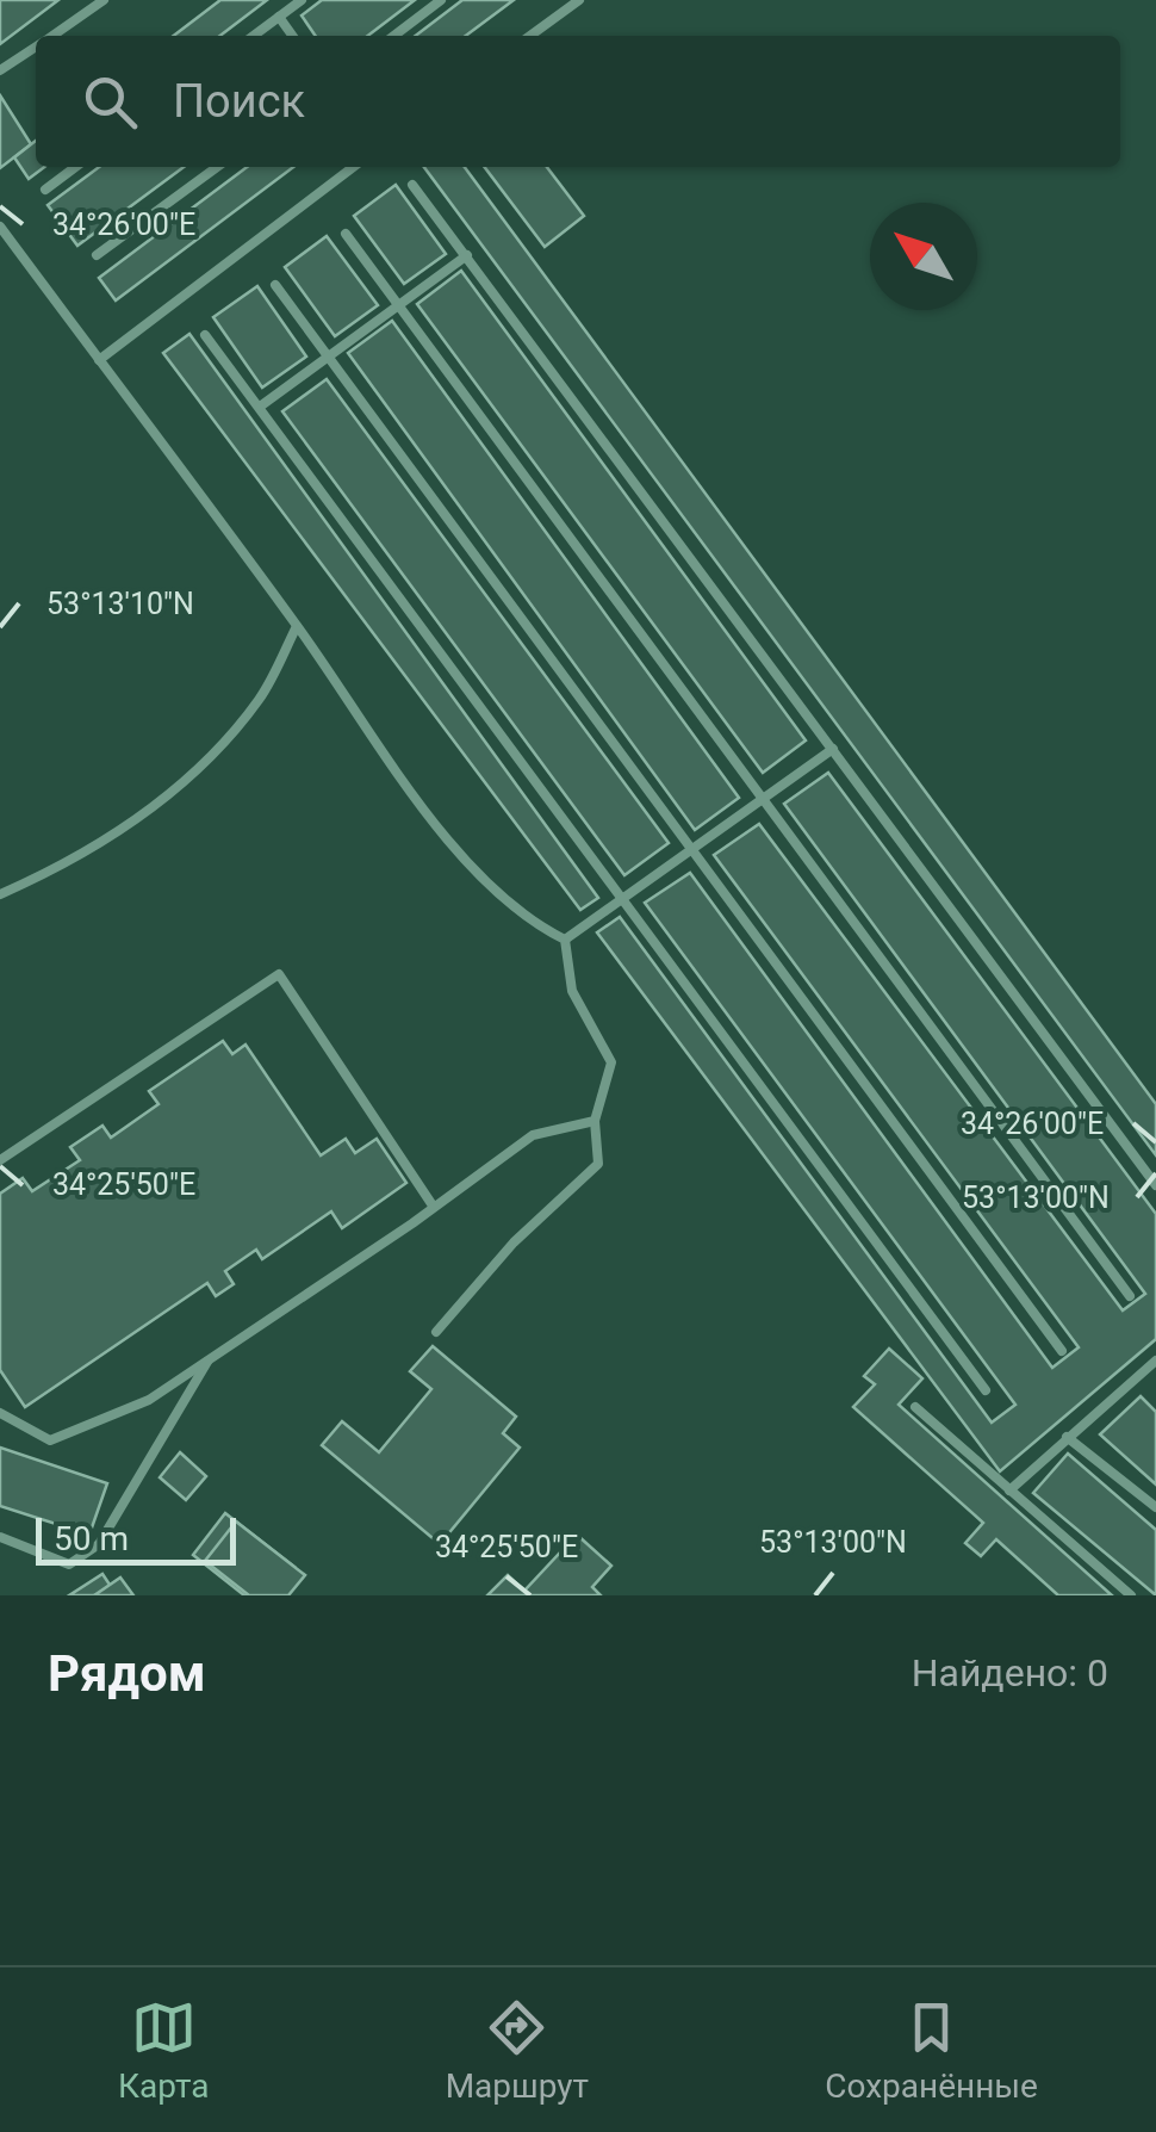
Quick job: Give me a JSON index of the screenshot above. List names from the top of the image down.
{
  "scale_bar": "50 m",
  "north": "top left",
  "page": {
    "search": "Поиск",
    "scale": "50 m",
    "heading": ["Рядом", "Найдено: 0"],
    "nav": ["Карта", "Маршрут", "Сохранённые"]
  },
  "coordinates": [
    "34°26'00\"E",
    "53°13'10\"N",
    "34°25'50\"E",
    "53°13'00\"N"
  ]
}
